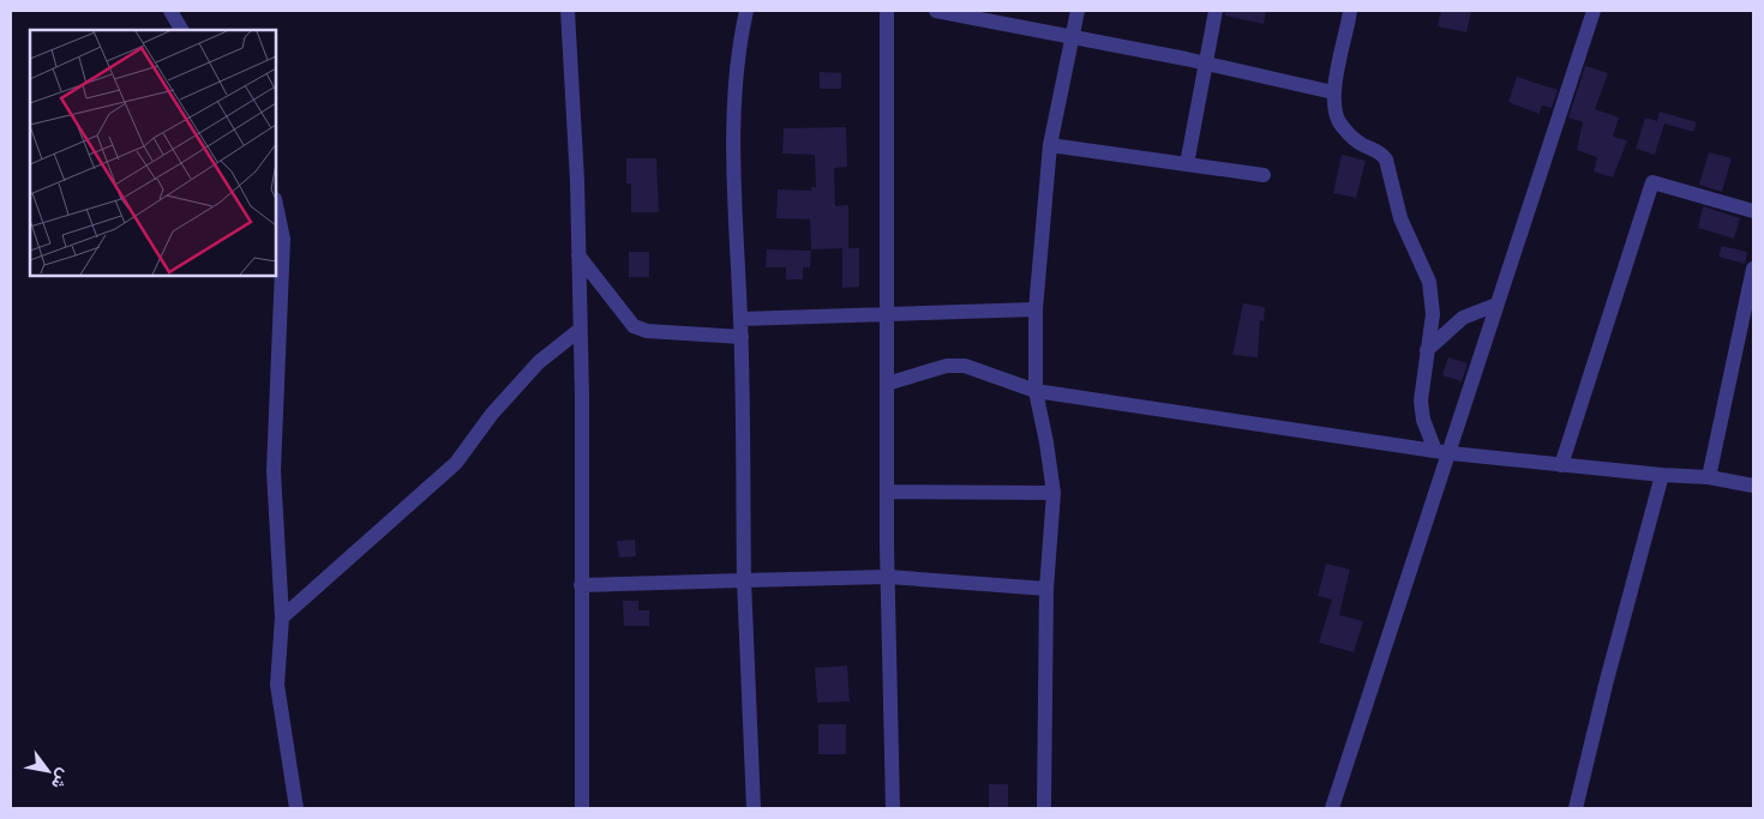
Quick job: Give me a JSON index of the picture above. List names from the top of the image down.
{
  "north": "bottom right"
}
